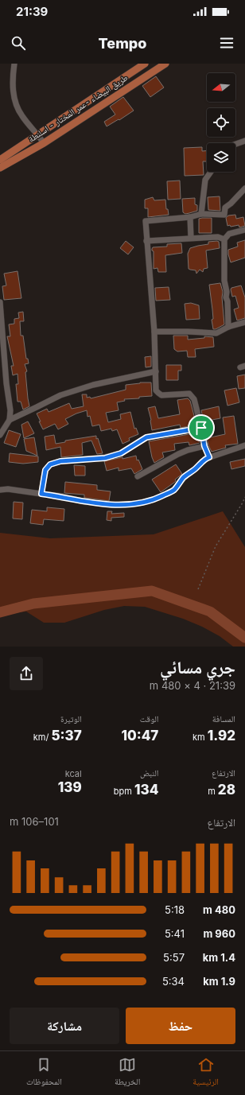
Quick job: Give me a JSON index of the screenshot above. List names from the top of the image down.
{
  "streets": {
    "main road": ["طريق البيضاء -عمر المختار - اسلنطة"]
  },
  "north": "left",
  "page": {
    "status": "21:39",
    "header": "Tempo",
    "heading": ["جري مسائي", "21:39 · 4 × 480 m"],
    "stats": [
      ["المسافة", "1.92 km"],
      ["الوقت", "10:47"],
      ["الوتيرة", "5:37 /km"],
      ["الارتفاع", "28 m"],
      ["النبض", "134 bpm"],
      ["kcal", "139"]
    ],
    "chart": ["الارتفاع", "101–106 m"],
    "list": [
      {
        "name": "480 m",
        "note": "5:18"
      },
      {
        "name": "960 m",
        "note": "5:41"
      },
      {
        "name": "1.4 km",
        "note": "5:57"
      },
      {
        "name": "1.9 km",
        "note": "5:34"
      }
    ],
    "buttons": ["حفظ", "مشاركة"],
    "tabs": ["الرئيسية", "الخريطة", "المحفوظات"]
  }
}
